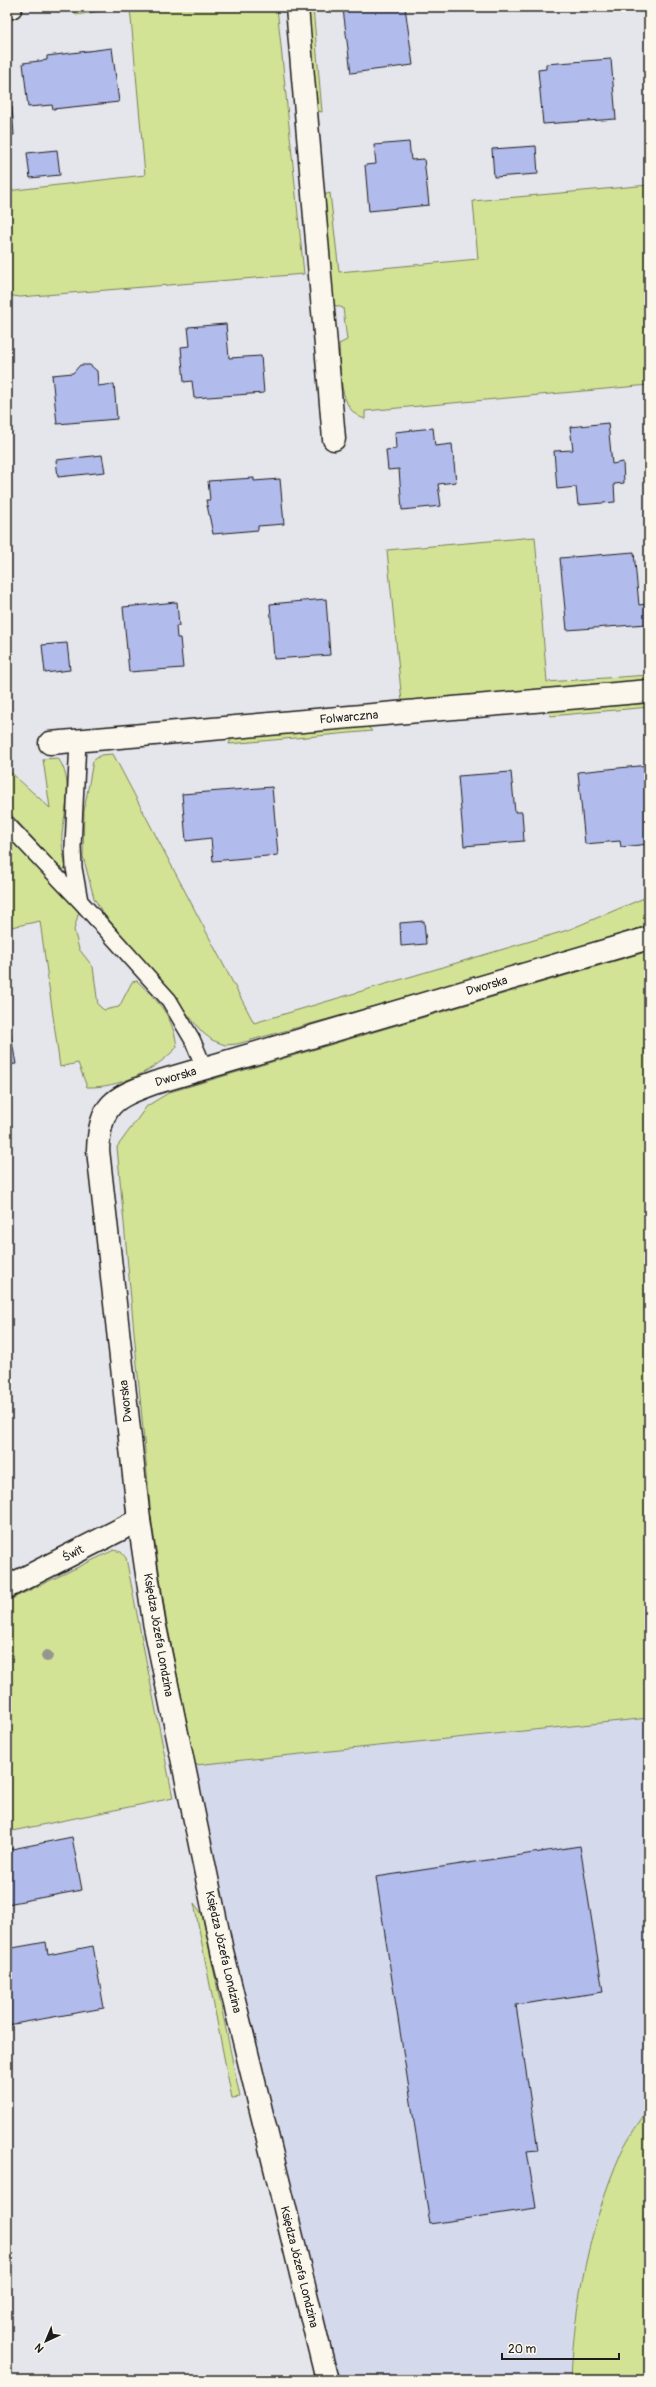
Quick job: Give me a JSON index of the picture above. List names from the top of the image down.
{
  "streets": {
    "street": [
      "Folwarczna",
      "Dworska",
      "Świt",
      "Księdza Józefa Londzina"
    ]
  },
  "crossings": [
    ["Dworska", "Świt"],
    ["Dworska", "Księdza Józefa Londzina"],
    ["Świt", "Księdza Józefa Londzina"]
  ],
  "scale_bar": "20 m",
  "north": "bottom left"
}
